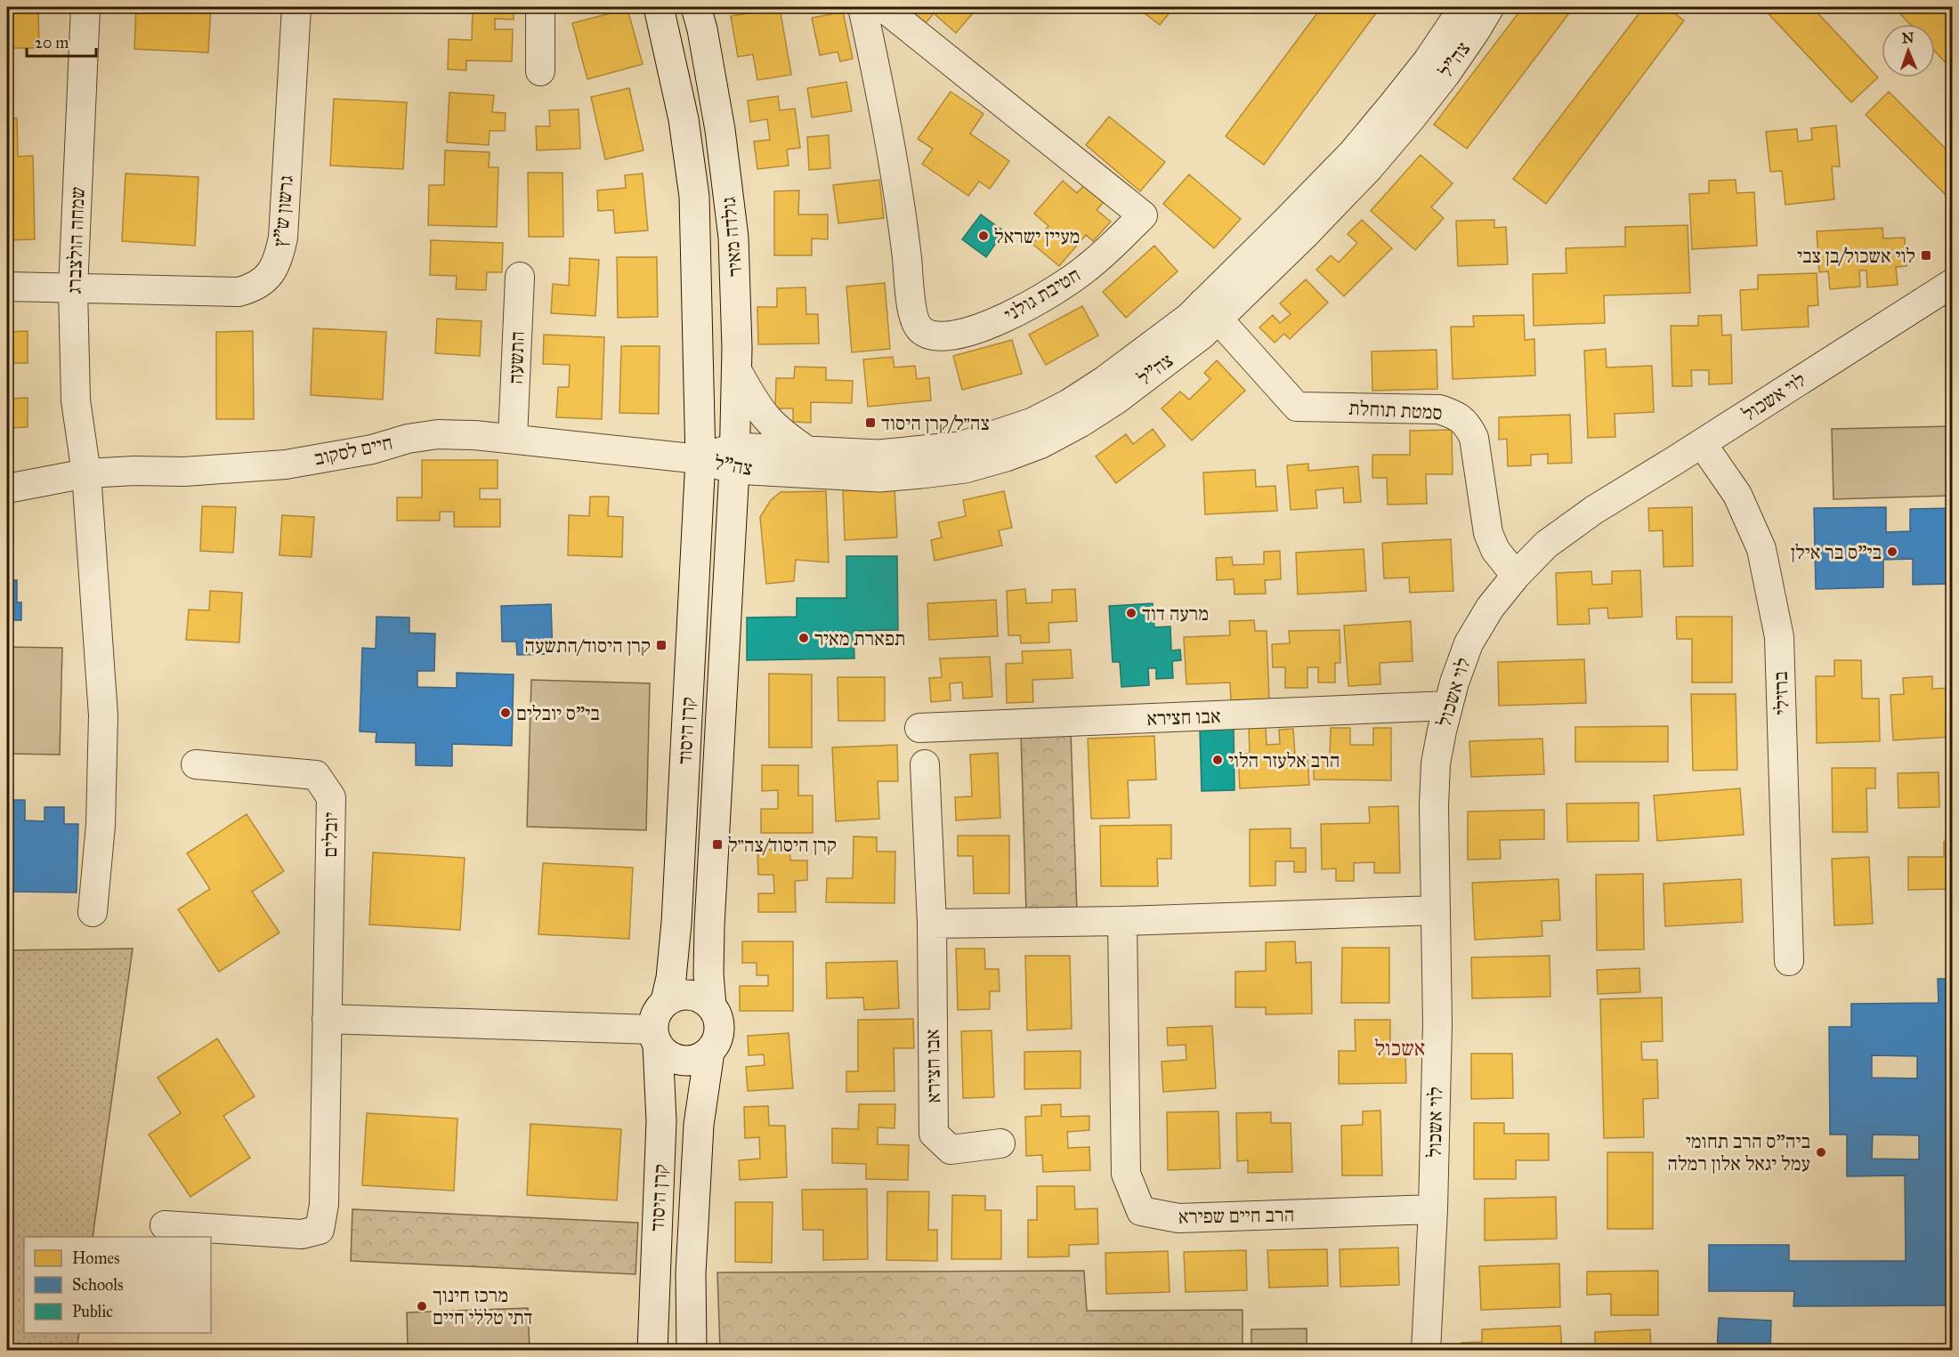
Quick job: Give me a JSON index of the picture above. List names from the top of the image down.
{
  "streets": {
    "main road": ["צה\"ל", "גולדה מאיר", "קרן היסוד"],
    "street": [
      "גרשון ש\"ץ",
      "שמחה הולצברג",
      "חטיבת גולני",
      "התשעה",
      "לוי אשכול",
      "סמטת תוחלת",
      "חיים לסקוב",
      "ברזילי",
      "אבו חצירא",
      "יובלים",
      "הרב חיים שפירא"
    ]
  },
  "crossings": [
    ["צה\"ל", "גולדה מאיר"],
    ["צה\"ל", "סמטת תוחלת"],
    ["צה\"ל", "חיים לסקוב"],
    ["צה\"ל", "קרן היסוד"],
    ["גרשון ש\"ץ", "שמחה הולצברג"],
    ["גולדה מאיר", "חיים לסקוב"],
    ["גולדה מאיר", "קרן היסוד"],
    ["שמחה הולצברג", "חיים לסקוב"],
    ["התשעה", "חיים לסקוב"],
    ["לוי אשכול", "סמטת תוחלת"],
    ["לוי אשכול", "ברזילי"],
    ["לוי אשכול", "אבו חצירא"],
    ["לוי אשכול", "הרב חיים שפירא"],
    ["חיים לסקוב", "קרן היסוד"]
  ],
  "districts": ["אשכול"],
  "places": {
    "other": [
      "מעיין ישראל",
      "בי\"ס בר אילן",
      "מרעה דוד",
      "תפארת מאיר",
      "בי\"ס יובלים",
      "הרב אלעזר הלוי",
      "ביה\"ס הרב תחומי עמל יגאל אלון רמלה",
      "מרכז חינוך דתי טללי חיים"
    ],
    "transit": [
      "לוי אשכול/בן צבי",
      "צה״ל/קרן היסוד",
      "קרן היסוד/התשעה",
      "קרן היסוד/צה״ל"
    ]
  },
  "legend": ["Homes", "Schools", "Public"],
  "scale_bar": "20 m",
  "north": "top"
}
